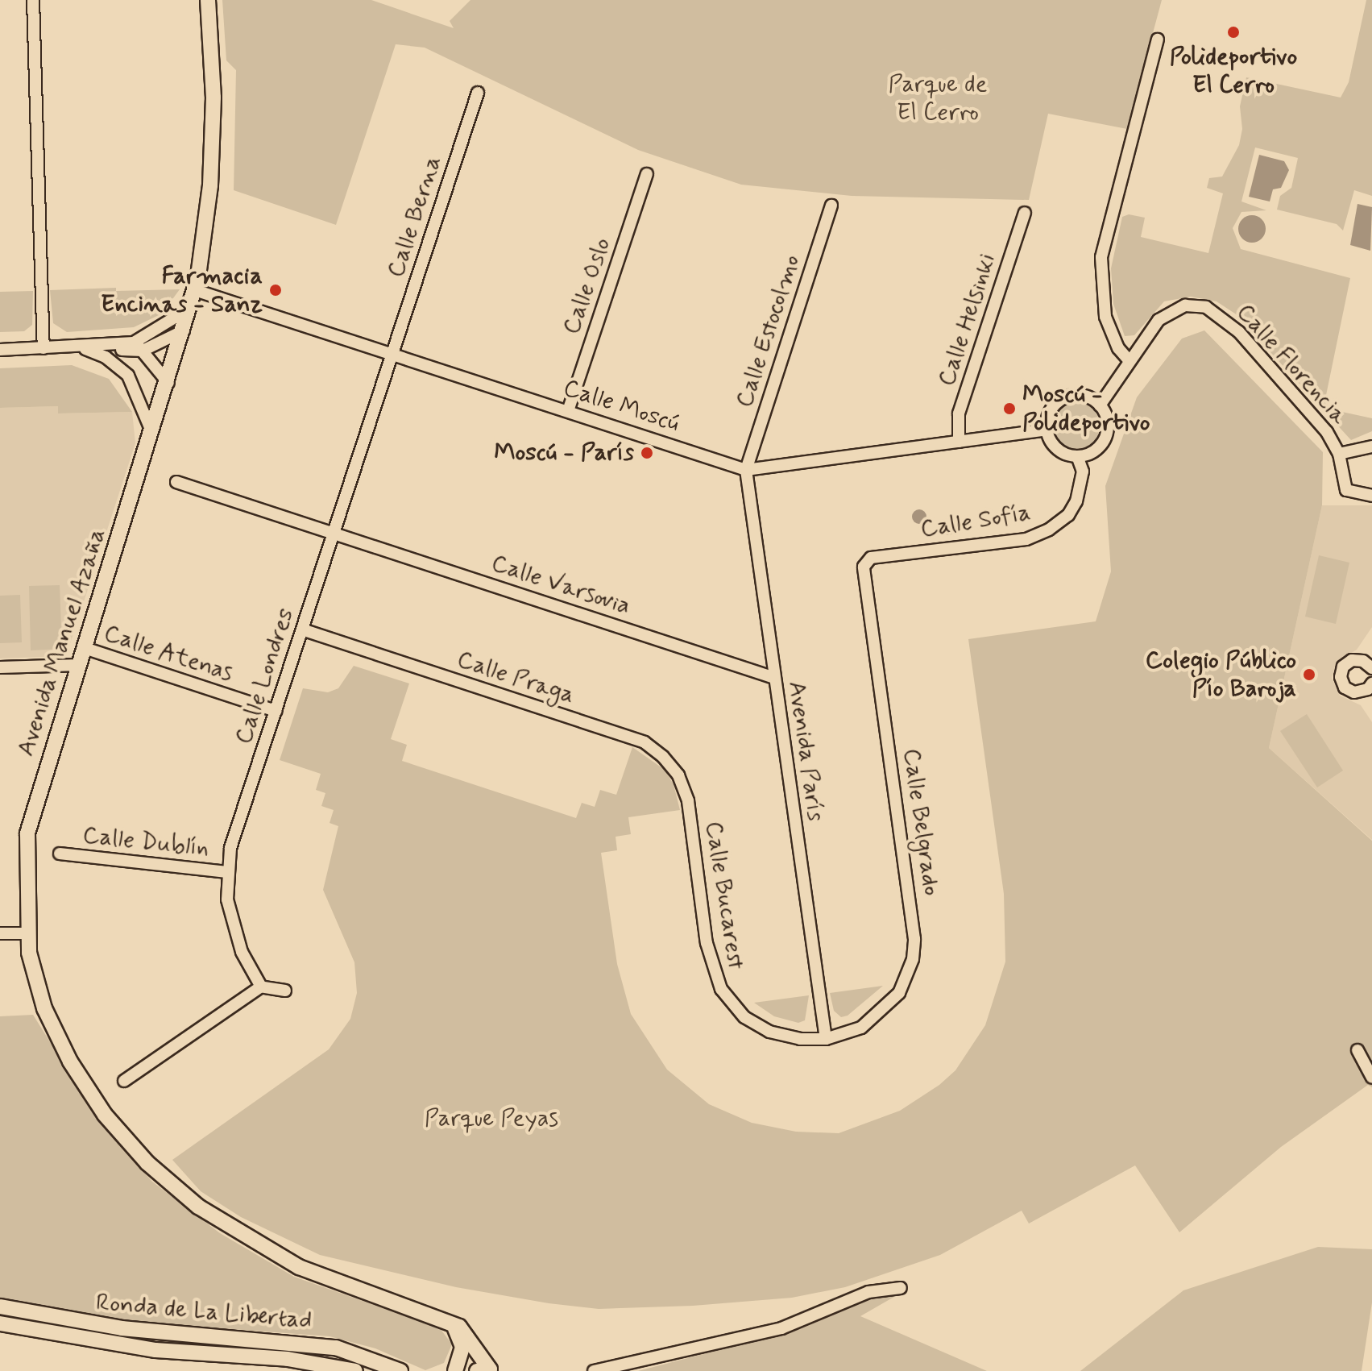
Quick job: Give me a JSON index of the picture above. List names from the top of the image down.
{
  "streets": {
    "street": [
      "Calle Berna",
      "Calle Oslo",
      "Calle Helsinki",
      "Calle Estocolmo",
      "Calle Florencia",
      "Calle Moscú",
      "Calle Sofía",
      "Calle Varsovia",
      "Avenida Manuel Azaña",
      "Calle Atenas",
      "Calle Londres",
      "Calle Praga",
      "Avenida París",
      "Calle Belgrado",
      "Calle Dublín",
      "Calle Bucarest",
      "Ronda de La Libertad"
    ]
  },
  "crossings": [
    ["Calle Berna", "Calle Moscú"],
    ["Calle Berna", "Calle Londres"],
    ["Calle Oslo", "Calle Moscú"],
    ["Calle Helsinki", "Calle Moscú"],
    ["Calle Estocolmo", "Calle Moscú"],
    ["Calle Estocolmo", "Avenida París"],
    ["Calle Florencia", "Calle Moscú"],
    ["Calle Florencia", "Calle Sofía"],
    ["Calle Moscú", "Calle Sofía"],
    ["Calle Moscú", "Avenida Manuel Azaña"],
    ["Calle Moscú", "Calle Londres"],
    ["Calle Moscú", "Avenida París"],
    ["Calle Sofía", "Calle Belgrado"],
    ["Calle Varsovia", "Calle Londres"],
    ["Calle Varsovia", "Avenida París"],
    ["Avenida Manuel Azaña", "Calle Atenas"],
    ["Calle Atenas", "Calle Londres"],
    ["Calle Londres", "Calle Praga"],
    ["Calle Londres", "Calle Dublín"],
    ["Calle Praga", "Calle Bucarest"],
    ["Avenida París", "Calle Belgrado"],
    ["Avenida París", "Calle Bucarest"],
    ["Calle Belgrado", "Calle Bucarest"]
  ],
  "parks": ["Parque de El Cerro", "Parque Peyas"],
  "places": [
    "Polideportivo El Cerro",
    "Farmacia Encinas - Sanz",
    "Moscú - Polideportivo",
    "Moscú - París",
    "Colegio Público Pío Baroja"
  ]
}
